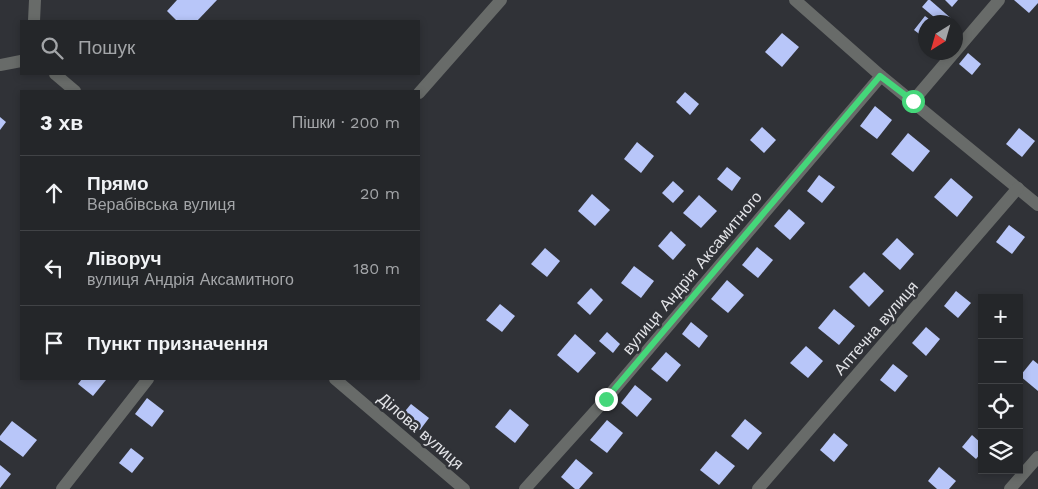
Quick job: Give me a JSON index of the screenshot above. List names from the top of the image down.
{
  "streets": {
    "street": ["вулиця Андрія Аксамитного", "Аптечна вулиця", "Ділова вулиця"]
  },
  "north": "bottom left",
  "page": {
    "search": "Пошук",
    "heading": ["3 хв", "Пішки · 200 m"],
    "list": [
      ["Прямо", "Верабівська вулиця", "20 m"],
      ["Ліворуч", "вулиця Андрія Аксамитного", "180 m"],
      "Пункт призначення"
    ],
    "map_buttons": ["+", "−"]
  }
}
